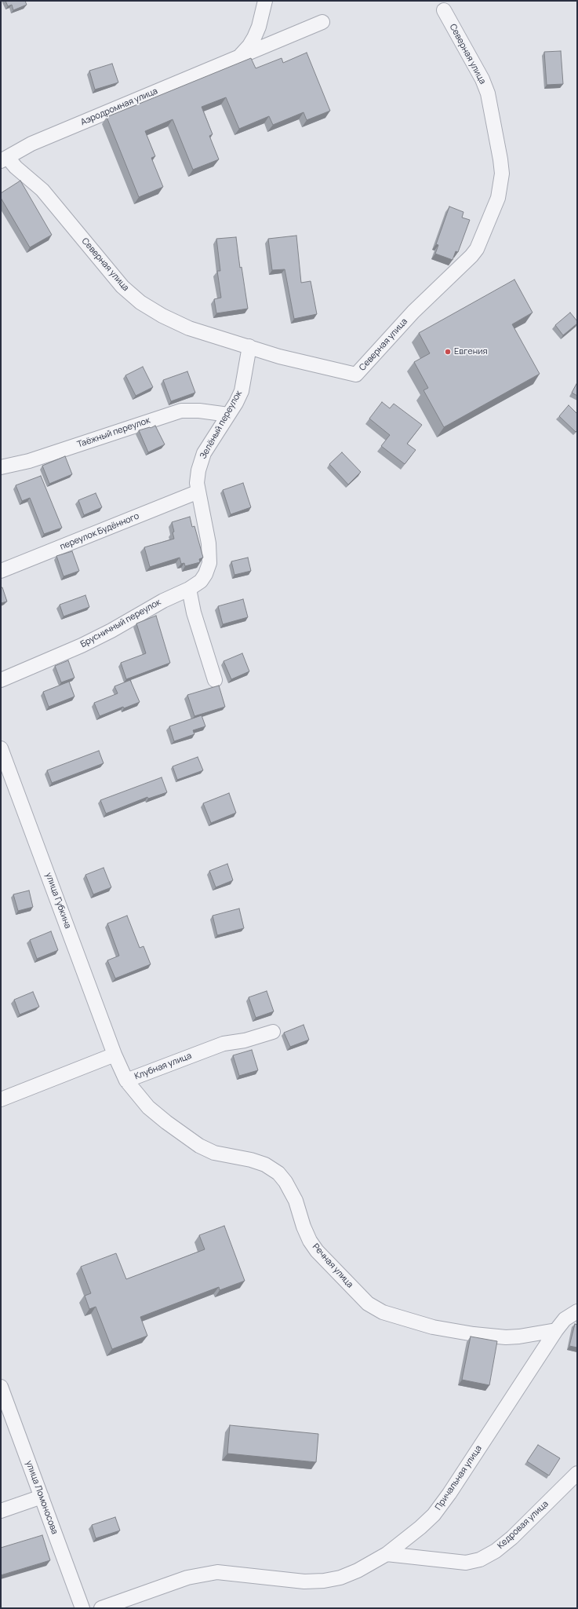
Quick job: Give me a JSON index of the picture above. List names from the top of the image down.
{
  "streets": {
    "street": [
      "Северная улица",
      "Аэродромная улица",
      "Зелёный переулок",
      "Таёжный переулок",
      "переулок Будённого",
      "Брусничный переулок",
      "улица Губкина",
      "Клубная улица",
      "Речная улица",
      "Причальная улица",
      "улица Ломоносова",
      "Кедровая улица"
    ]
  },
  "crossings": [
    ["Северная улица", "Аэродромная улица"],
    ["Северная улица", "Зелёный переулок"],
    ["Зелёный переулок", "Таёжный переулок"],
    ["Зелёный переулок", "переулок Будённого"],
    ["Зелёный переулок", "Брусничный переулок"],
    ["улица Губкина", "Клубная улица"],
    ["Клубная улица", "Речная улица"],
    ["Речная улица", "Причальная улица"],
    ["Причальная улица", "Кедровая улица"]
  ],
  "places": ["Евгения"]
}
